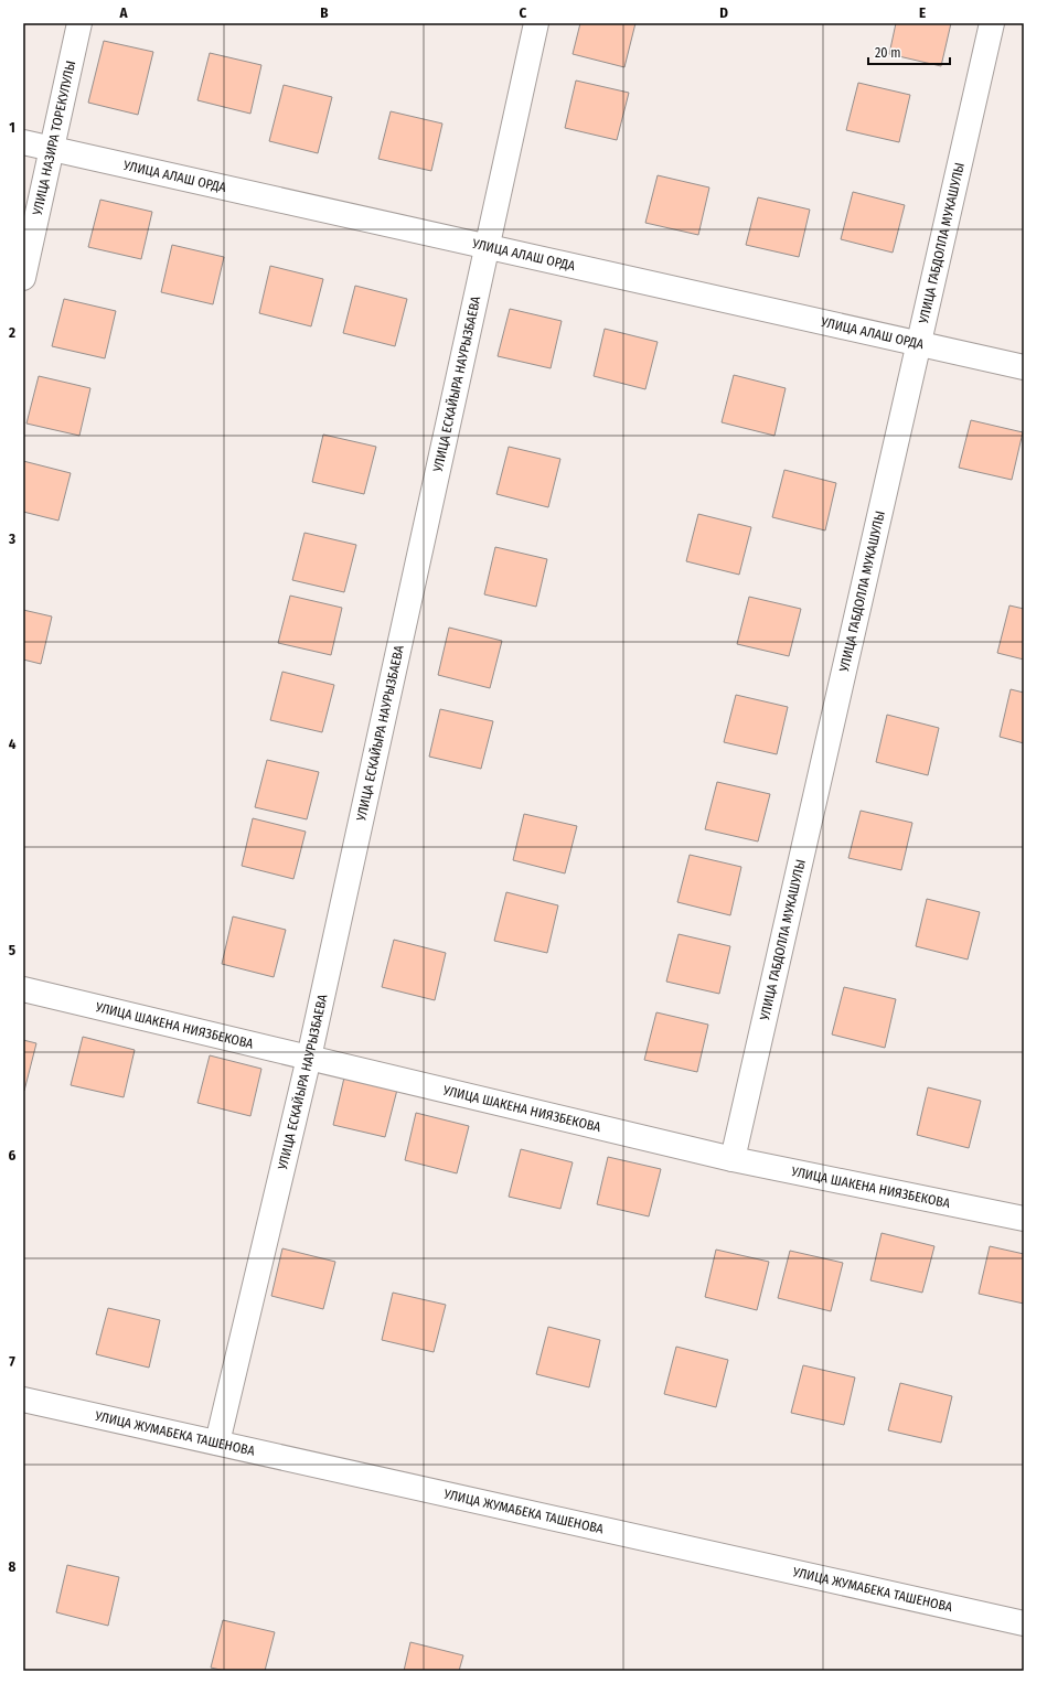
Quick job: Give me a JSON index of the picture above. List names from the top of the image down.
{
  "streets": {
    "street": [
      "УЛИЦА НАЗИРА ТОРЕКУЛУЛЫ",
      "УЛИЦА АЛАШ ОРДА",
      "УЛИЦА ГАБДОЛЛА МУКАШУЛЫ",
      "УЛИЦА ЕСКАЙЫРА НАУРЫЗБАЕВА",
      "УЛИЦА ШАКЕНА НИЯЗБЕКОВА",
      "УЛИЦА ЖУМАБЕКА ТАШЕНОВА"
    ]
  },
  "crossings": [
    ["УЛИЦА НАЗИРА ТОРЕКУЛУЛЫ", "УЛИЦА АЛАШ ОРДА"],
    ["УЛИЦА АЛАШ ОРДА", "УЛИЦА ГАБДОЛЛА МУКАШУЛЫ"],
    ["УЛИЦА АЛАШ ОРДА", "УЛИЦА ЕСКАЙЫРА НАУРЫЗБАЕВА"],
    ["УЛИЦА ГАБДОЛЛА МУКАШУЛЫ", "УЛИЦА ШАКЕНА НИЯЗБЕКОВА"],
    ["УЛИЦА ЕСКАЙЫРА НАУРЫЗБАЕВА", "УЛИЦА ШАКЕНА НИЯЗБЕКОВА"],
    ["УЛИЦА ЕСКАЙЫРА НАУРЫЗБАЕВА", "УЛИЦА ЖУМАБЕКА ТАШЕНОВА"]
  ],
  "scale_bar": "20 m",
  "grid": {
    "columns": [
      "A",
      "B",
      "C",
      "D",
      "E"
    ],
    "rows": [
      "1",
      "2",
      "3",
      "4",
      "5",
      "6",
      "7",
      "8"
    ]
  }
}
